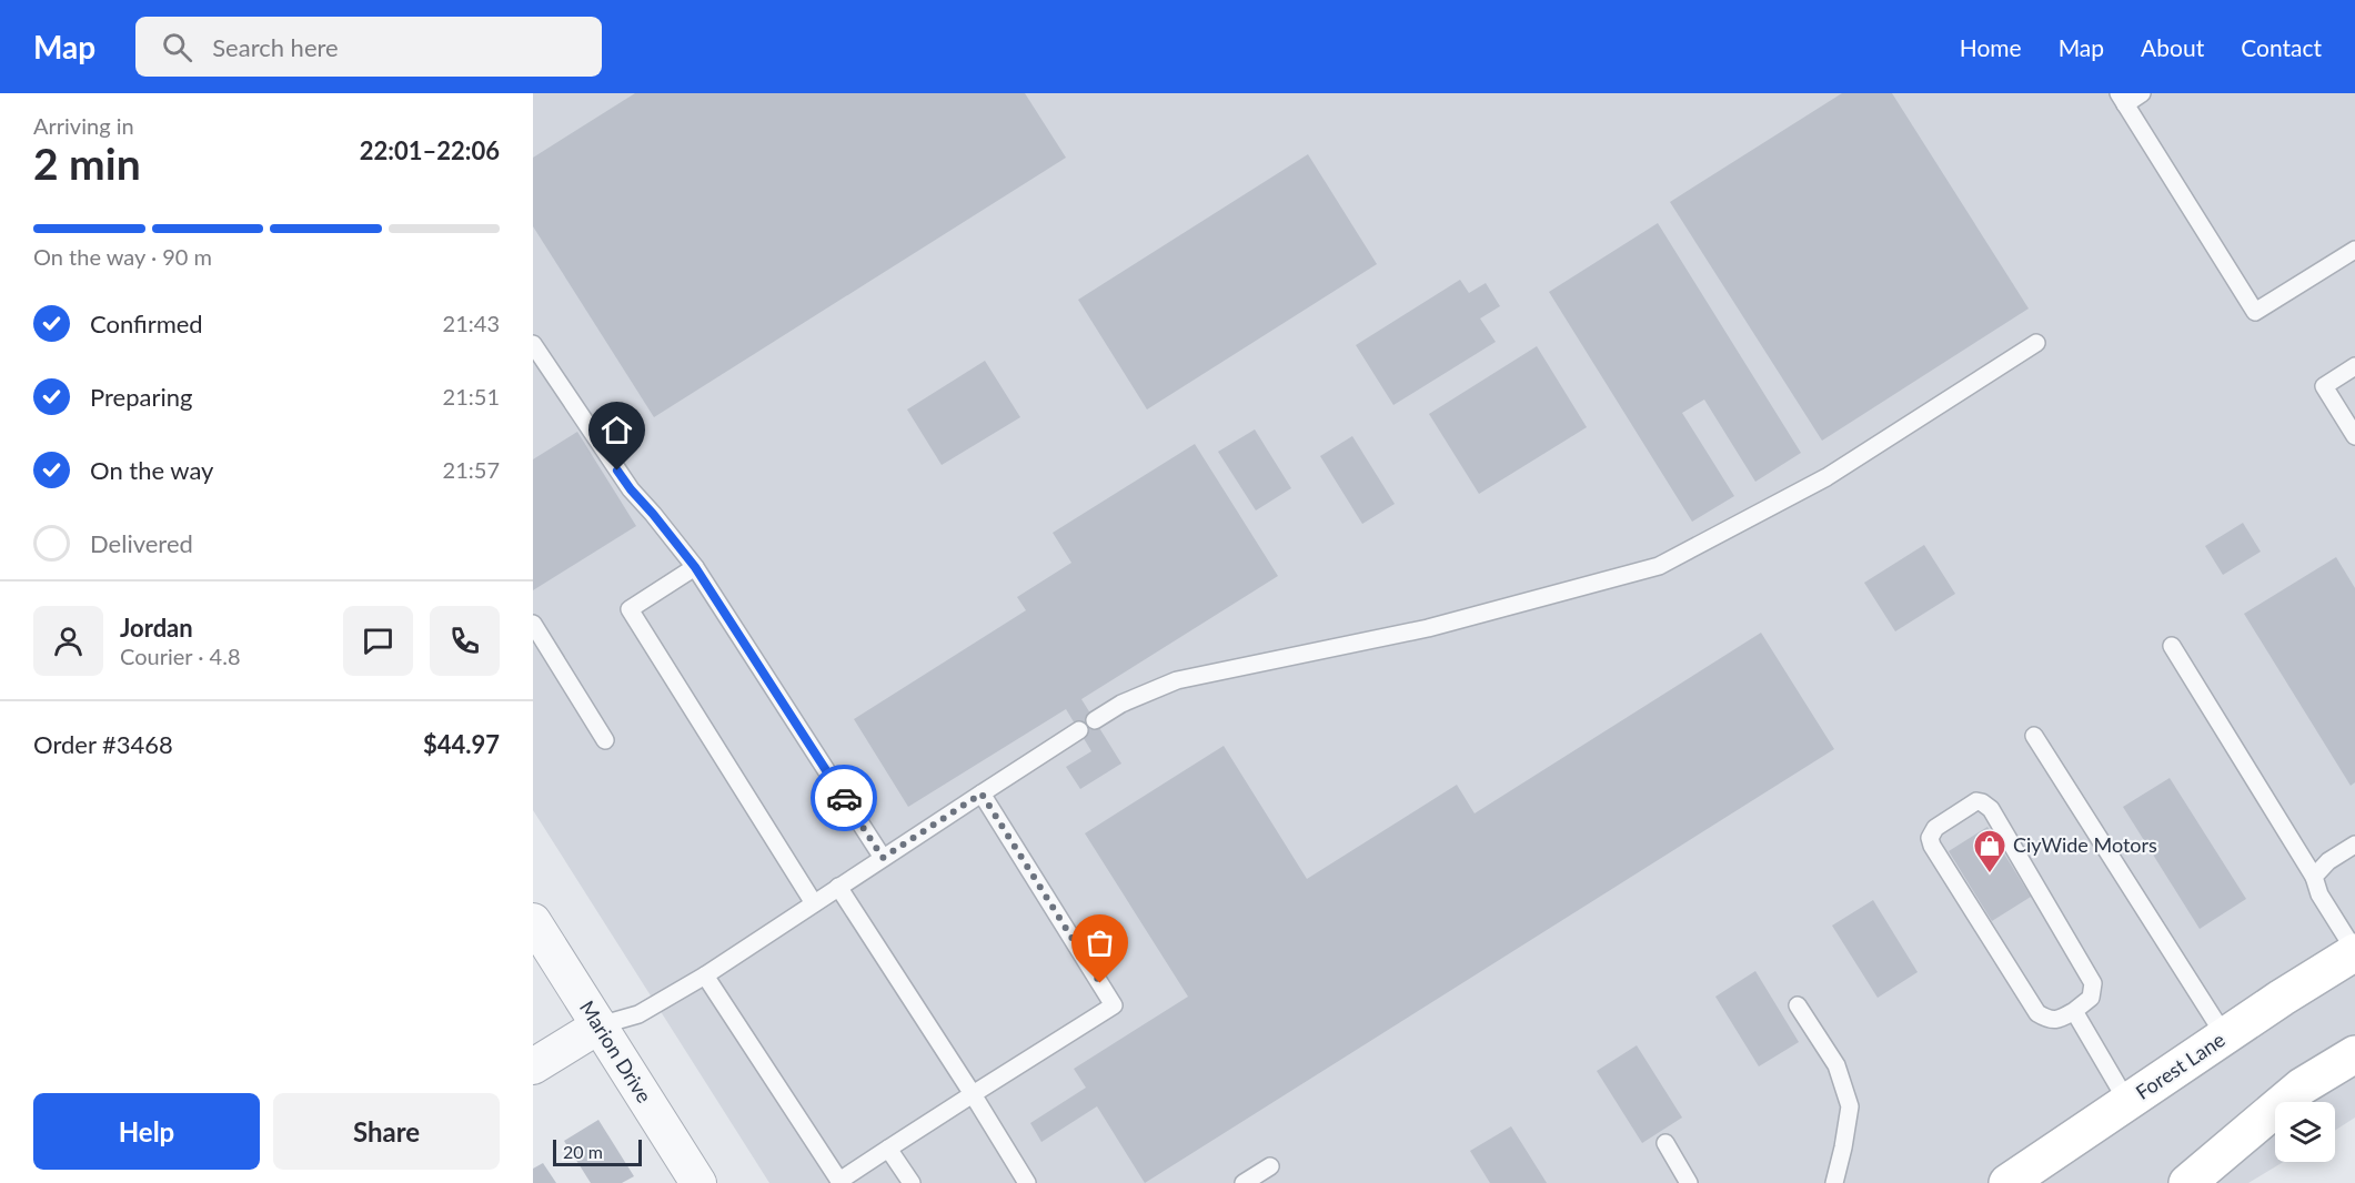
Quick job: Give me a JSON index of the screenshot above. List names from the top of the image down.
{
  "streets": {
    "main road": ["Forest Lane"],
    "street": ["Marion Drive"]
  },
  "places": {
    "shop": ["CiyWide Motors"]
  },
  "scale_bar": "20 m",
  "page": {
    "header": "Map",
    "search": "Search here",
    "nav": [
      "Home",
      "Map",
      "About",
      "Contact"
    ],
    "heading": ["2 min", "Arriving in", "22:01–22:06"],
    "panel": [
      "Jordan",
      "Courier · 4.8",
      "Order #3468",
      "$44.97"
    ],
    "bar": "On the way · 90 m",
    "list": [
      ["Confirmed", "21:43"],
      ["Preparing", "21:51"],
      ["On the way", "21:57"],
      "Delivered"
    ],
    "buttons": ["Help", "Share"],
    "scale": "20 m"
  }
}
